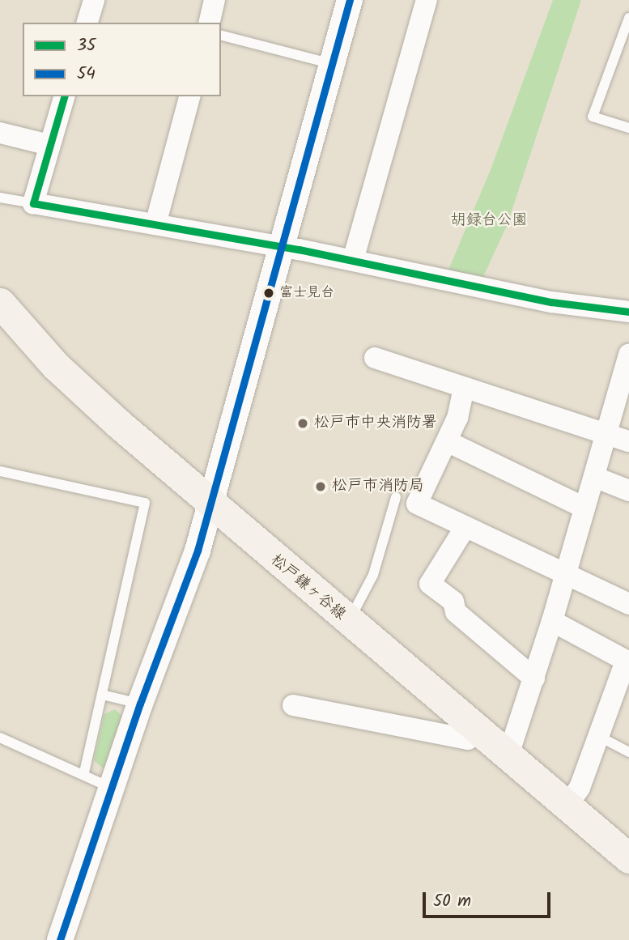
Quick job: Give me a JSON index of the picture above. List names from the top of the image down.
{
  "streets": {
    "main road": ["松戸鎌ヶ谷線"]
  },
  "parks": ["胡録台公園"],
  "places": ["富士見台", "松戸市中央消防署", "松戸市消防局"],
  "lines": ["transit line 54", "transit line 35"],
  "legend": ["35", "54"],
  "scale_bar": "50 m"
}
